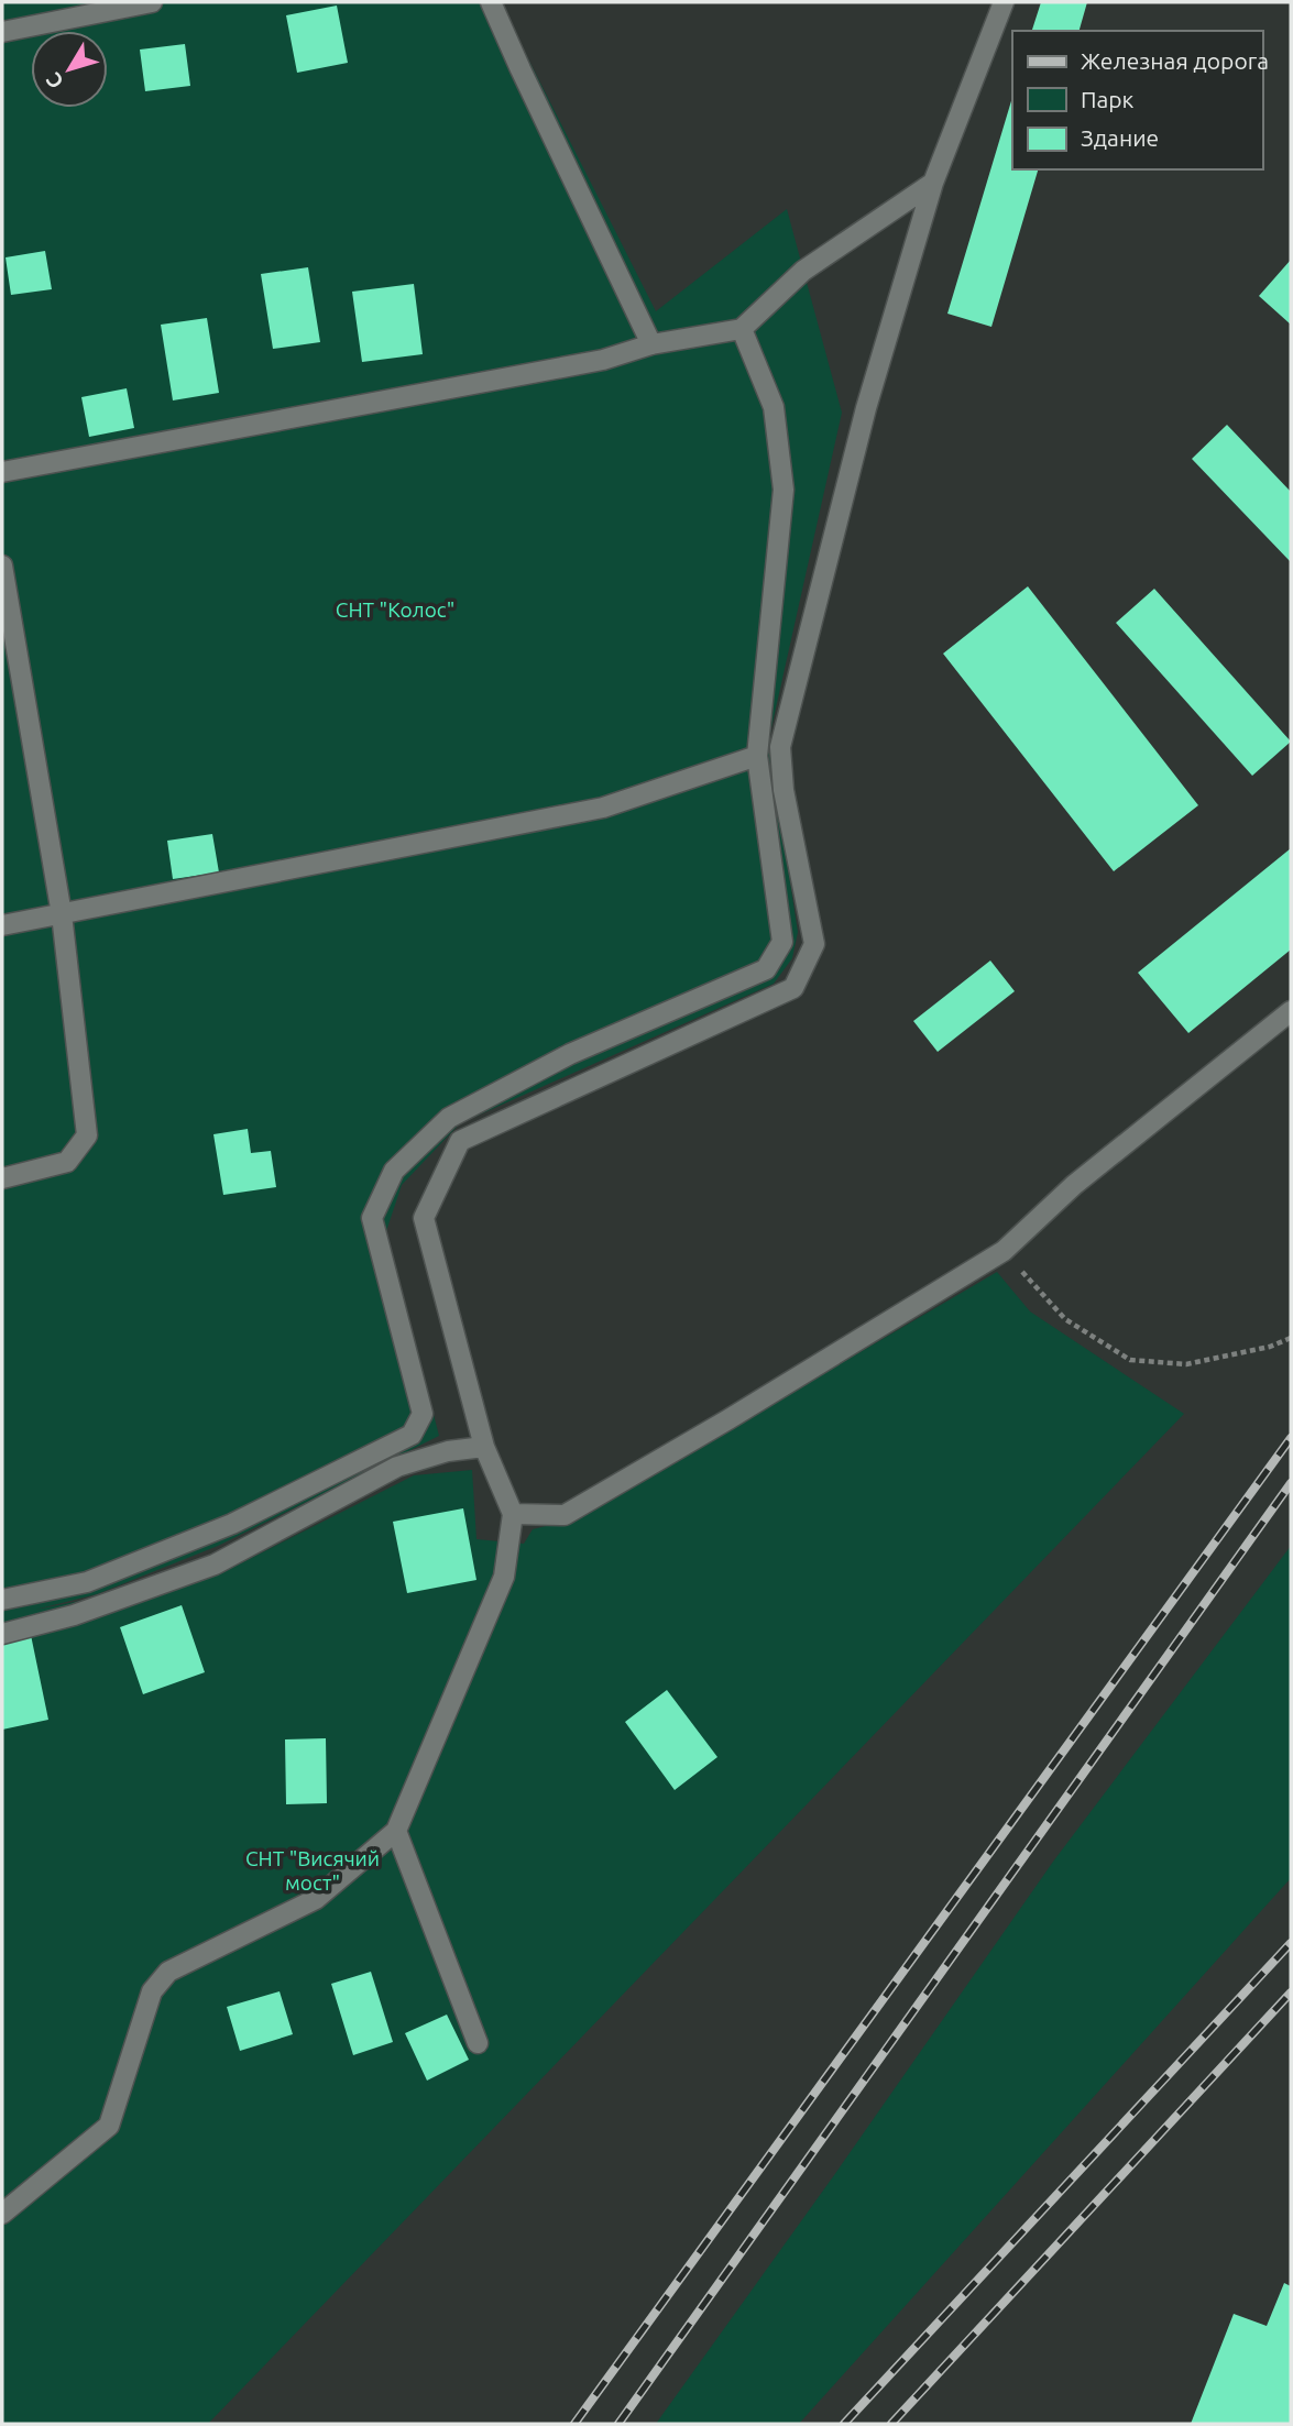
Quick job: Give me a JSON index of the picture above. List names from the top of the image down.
{
  "parks": ["СНТ \"Колос\"", "СНТ \"Висячий мост\""],
  "legend": ["Железная дорога", "Парк", "Здание"],
  "north": "bottom left"
}
